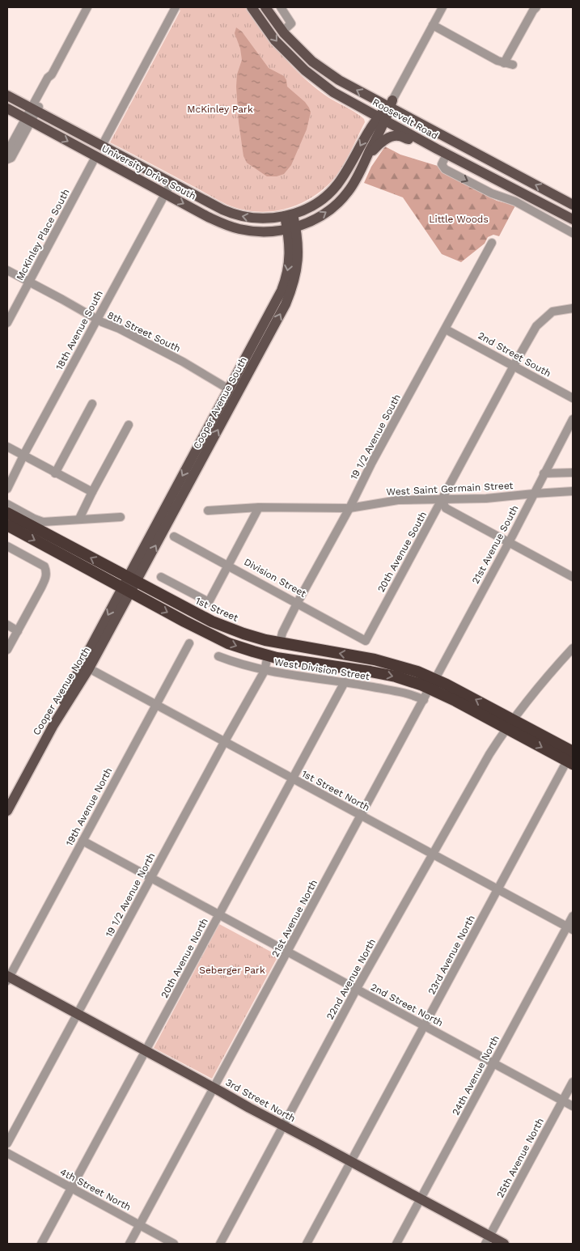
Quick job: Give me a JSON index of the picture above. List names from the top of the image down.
{
  "streets": {
    "highway": ["1st Street"],
    "main road": [
      "Roosevelt Road",
      "University Drive South",
      "Cooper Avenue South",
      "Cooper Avenue North",
      "3rd Street North"
    ],
    "street": [
      "McKinley Place South",
      "18th Avenue South",
      "8th Street South",
      "2nd Street South",
      "19 1/2 Avenue South",
      "West Saint Germain Street",
      "21st Avenue South",
      "20th Avenue South",
      "Division Street",
      "West Division Street",
      "1st Street North",
      "19th Avenue North",
      "19 1/2 Avenue North",
      "21st Avenue North",
      "23rd Avenue North",
      "20th Avenue North",
      "22nd Avenue North",
      "2nd Street North",
      "24th Avenue North",
      "25th Avenue North",
      "4th Street North"
    ]
  },
  "crossings": [
    ["University Drive South", "McKinley Place South"],
    ["University Drive South", "18th Avenue South"],
    ["University Drive South", "Cooper Avenue South"],
    ["McKinley Place South", "8th Street South"],
    ["18th Avenue South", "8th Street South"],
    ["2nd Street South", "19 1/2 Avenue South"],
    ["2nd Street South", "20th Avenue South"],
    ["Cooper Avenue South", "1st Street"],
    ["Cooper Avenue South", "Cooper Avenue North"],
    ["19 1/2 Avenue South", "West Saint Germain Street"],
    ["19 1/2 Avenue South", "Division Street"],
    ["19 1/2 Avenue South", "1st Street"],
    ["West Saint Germain Street", "21st Avenue South"],
    ["West Saint Germain Street", "20th Avenue South"],
    ["21st Avenue South", "1st Street"],
    ["21st Avenue South", "21st Avenue North"],
    ["20th Avenue South", "Division Street"],
    ["1st Street", "Cooper Avenue North"],
    ["1st Street", "19 1/2 Avenue North"],
    ["1st Street", "21st Avenue North"],
    ["West Division Street", "19 1/2 Avenue North"],
    ["West Division Street", "21st Avenue North"],
    ["West Division Street", "20th Avenue North"],
    ["Cooper Avenue North", "1st Street North"],
    ["1st Street North", "19th Avenue North"],
    ["1st Street North", "19 1/2 Avenue North"],
    ["1st Street North", "21st Avenue North"],
    ["1st Street North", "23rd Avenue North"],
    ["1st Street North", "20th Avenue North"],
    ["1st Street North", "22nd Avenue North"],
    ["1st Street North", "24th Avenue North"],
    ["19th Avenue North", "2nd Street North"],
    ["19th Avenue North", "3rd Street North"],
    ["19 1/2 Avenue North", "2nd Street North"],
    ["19 1/2 Avenue North", "3rd Street North"],
    ["21st Avenue North", "2nd Street North"],
    ["21st Avenue North", "3rd Street North"],
    ["21st Avenue North", "4th Street North"],
    ["23rd Avenue North", "2nd Street North"],
    ["23rd Avenue North", "3rd Street North"],
    ["20th Avenue North", "2nd Street North"],
    ["20th Avenue North", "3rd Street North"],
    ["20th Avenue North", "4th Street North"],
    ["22nd Avenue North", "2nd Street North"],
    ["22nd Avenue North", "3rd Street North"],
    ["2nd Street North", "24th Avenue North"],
    ["2nd Street North", "25th Avenue North"],
    ["24th Avenue North", "3rd Street North"],
    ["3rd Street North", "25th Avenue North"]
  ],
  "parks": ["McKinley Park", "Little Woods", "Seberger Park"]
}
